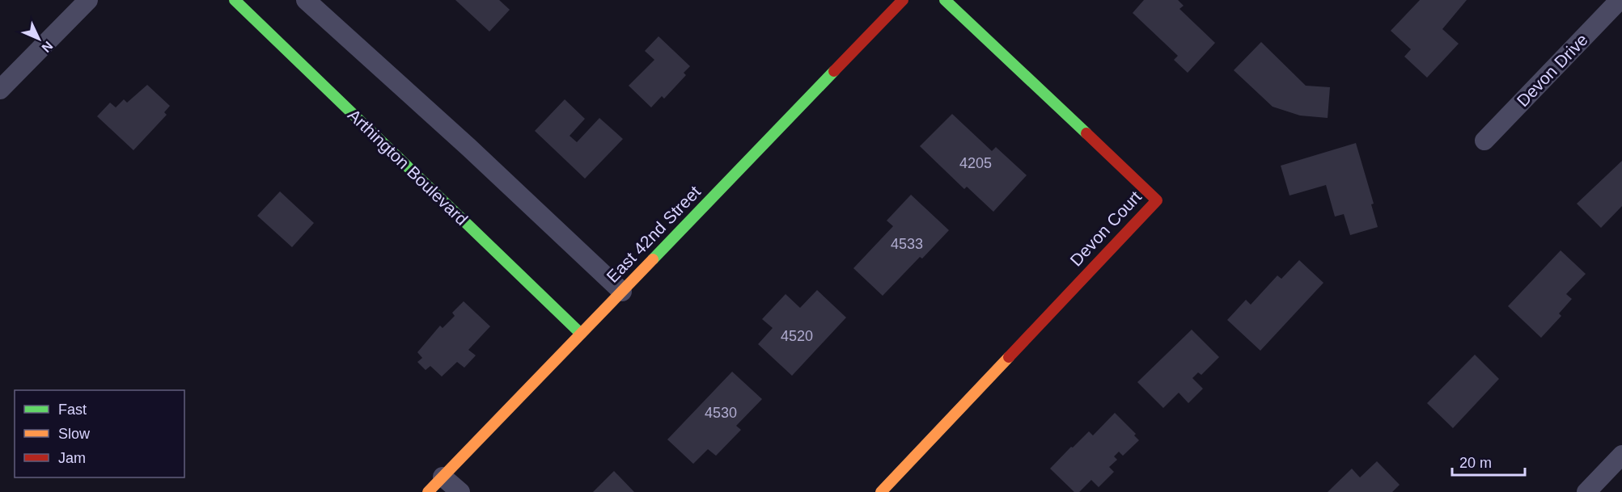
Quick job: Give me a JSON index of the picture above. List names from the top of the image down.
{
  "streets": {
    "street": [
      "Devon Drive",
      "Arthington Boulevard",
      "Devon Court",
      "East 42nd Street"
    ]
  },
  "crossings": [
    ["Arthington Boulevard", "East 42nd Street"]
  ],
  "house_numbers": [
    "4205",
    "4533",
    "4520",
    "4530"
  ],
  "legend": ["Fast", "Slow", "Jam"],
  "scale_bar": "20 m",
  "north": "bottom right"
}
